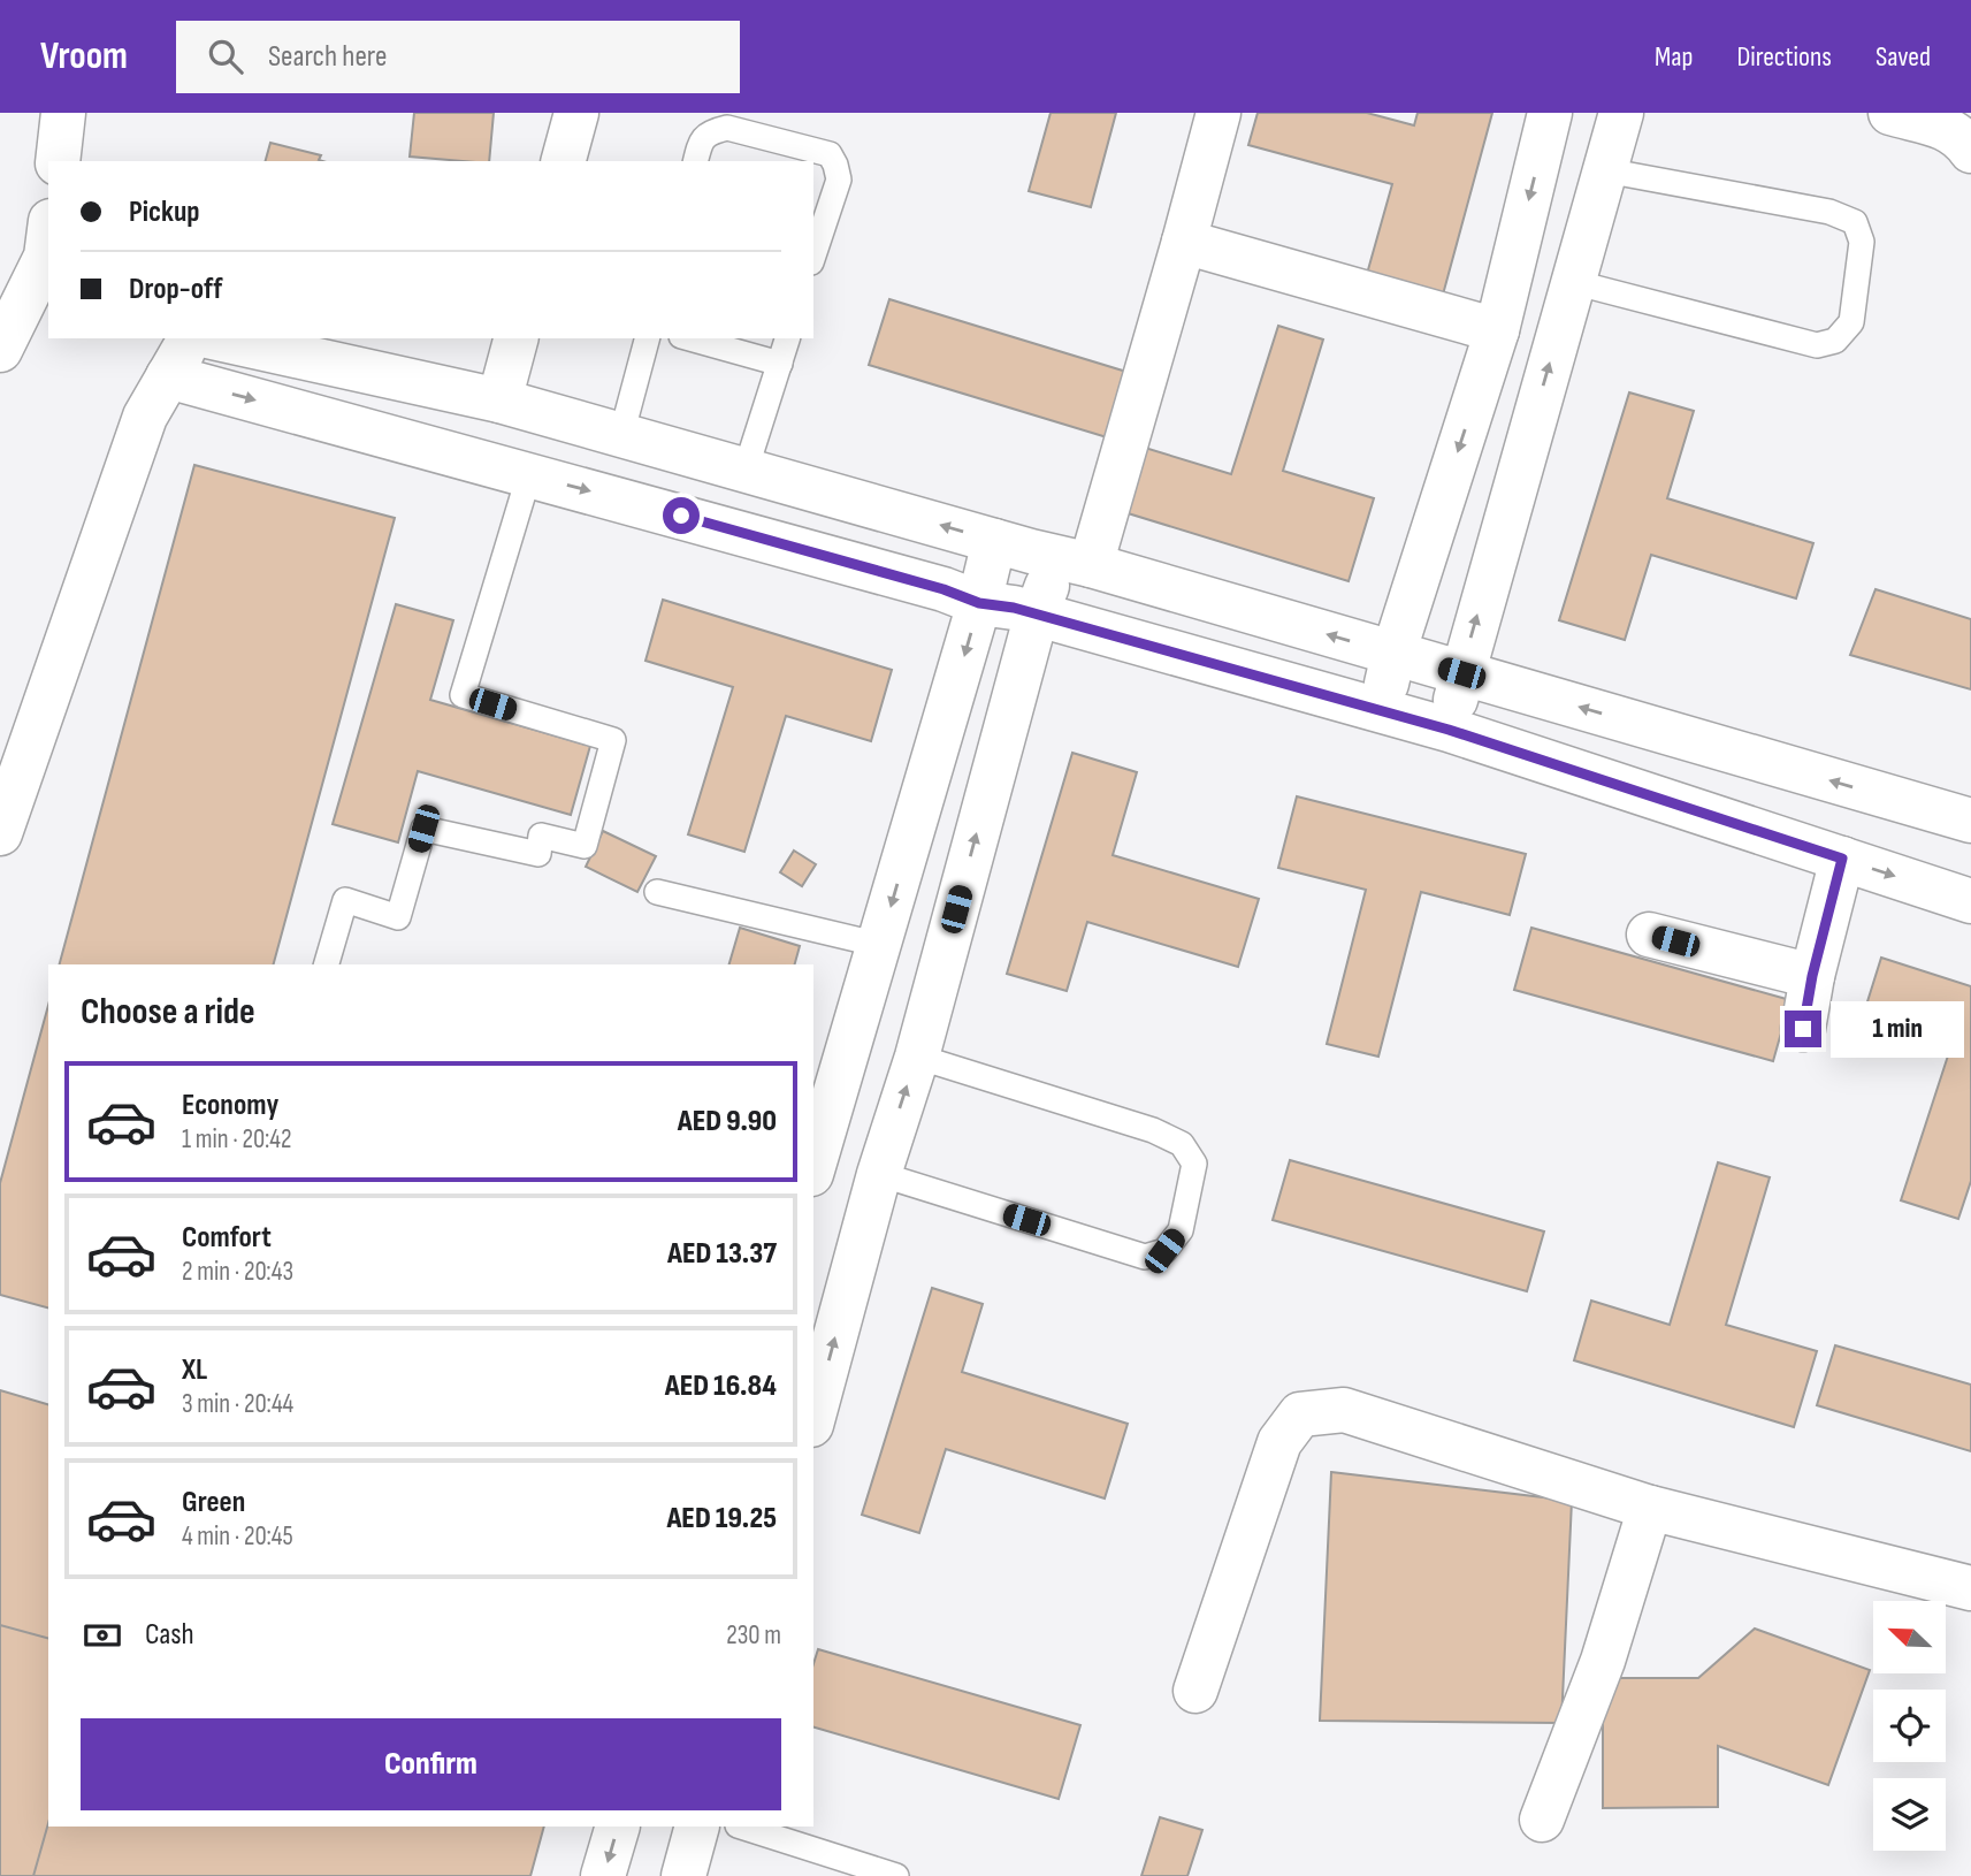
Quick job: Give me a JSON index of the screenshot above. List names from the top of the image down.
{
  "north": "top left",
  "page": {
    "header": "Vroom",
    "search": "Search here",
    "nav": ["Map", "Directions", "Saved"],
    "banner": ["Pickup", "Drop-off"],
    "heading": "Choose a ride",
    "bubble": "1 min",
    "list": [
      {
        "name": "Economy",
        "note": "1 min · 20:42",
        "value": "AED 9.90"
      },
      {
        "name": "Comfort",
        "note": "2 min · 20:43",
        "value": "AED 13.37"
      },
      {
        "name": "XL",
        "note": "3 min · 20:44",
        "value": "AED 16.84"
      },
      {
        "name": "Green",
        "note": "4 min · 20:45",
        "value": "AED 19.25"
      }
    ],
    "pay": ["Cash", "230 m"],
    "buttons": "Confirm"
  }
}
